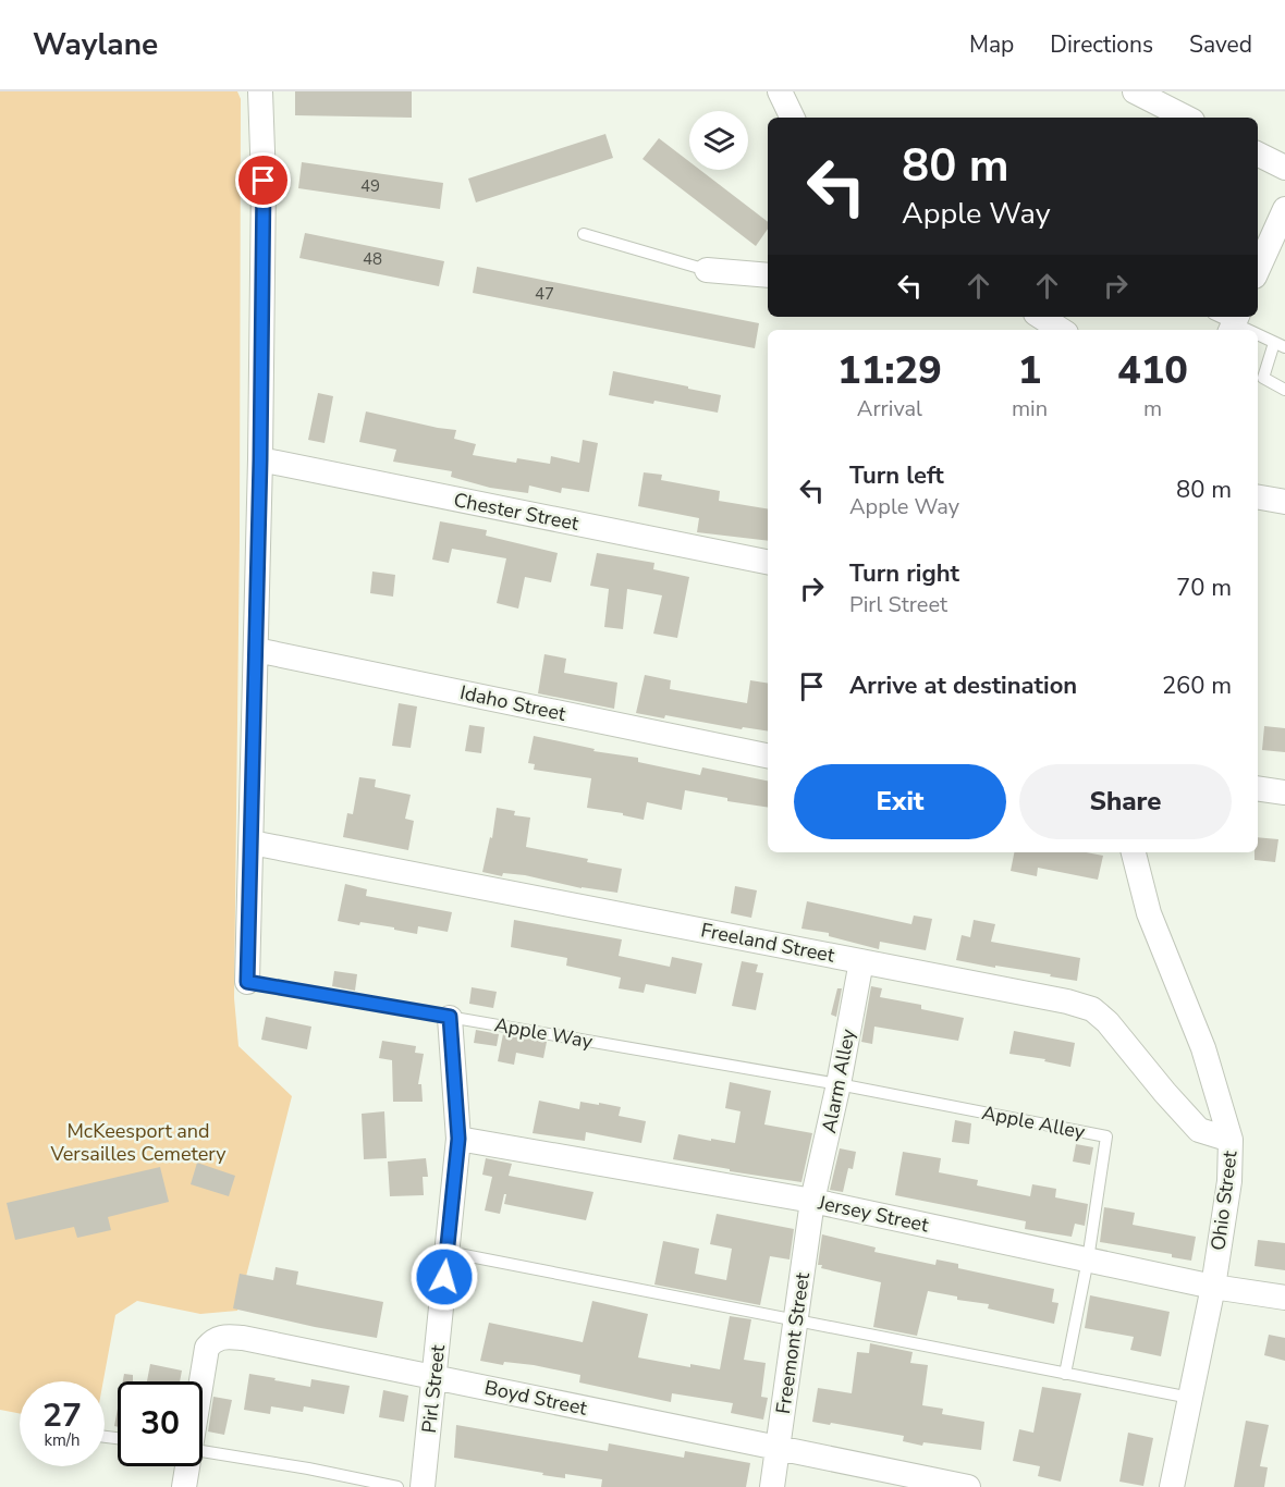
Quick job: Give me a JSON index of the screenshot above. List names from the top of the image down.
{
  "streets": {
    "street": [
      "Chester Street",
      "Idaho Street",
      "Freeland Street",
      "Alarm Alley",
      "Ohio Street",
      "Jersey Street",
      "Freemont Street",
      "Pirl Street",
      "Boyd Street"
    ],
    "lane": ["Apple Way", "Apple Alley"]
  },
  "crossings": [
    ["Freeland Street", "Alarm Alley"],
    ["Freeland Street", "Ohio Street"],
    ["Apple Way", "Alarm Alley"],
    ["Apple Way", "Apple Alley"],
    ["Apple Way", "Pirl Street"],
    ["Alarm Alley", "Apple Alley"],
    ["Alarm Alley", "Jersey Street"],
    ["Alarm Alley", "Freemont Street"],
    ["Apple Alley", "Jersey Street"],
    ["Ohio Street", "Jersey Street"],
    ["Jersey Street", "Freemont Street"],
    ["Jersey Street", "Pirl Street"],
    ["Freemont Street", "Boyd Street"],
    ["Pirl Street", "Boyd Street"]
  ],
  "parks": ["McKeesport and Versailles Cemetery"],
  "house_numbers": ["49", "48", "47"],
  "page": {
    "header": "Waylane",
    "nav": ["Map", "Directions", "Saved"],
    "turn": ["80 m", "Apple Way"],
    "eta": [
      "11:29",
      "Arrival",
      "1",
      "min",
      "410",
      "m"
    ],
    "list": [
      {
        "name": "Turn left",
        "note": "Apple Way",
        "value": "80 m"
      },
      {
        "name": "Turn right",
        "note": "Pirl Street",
        "value": "70 m"
      },
      {
        "name": "Arrive at destination",
        "value": "260 m"
      }
    ],
    "buttons": ["Exit", "Share"],
    "speed": "27 km/h",
    "limit": "30"
  }
}
